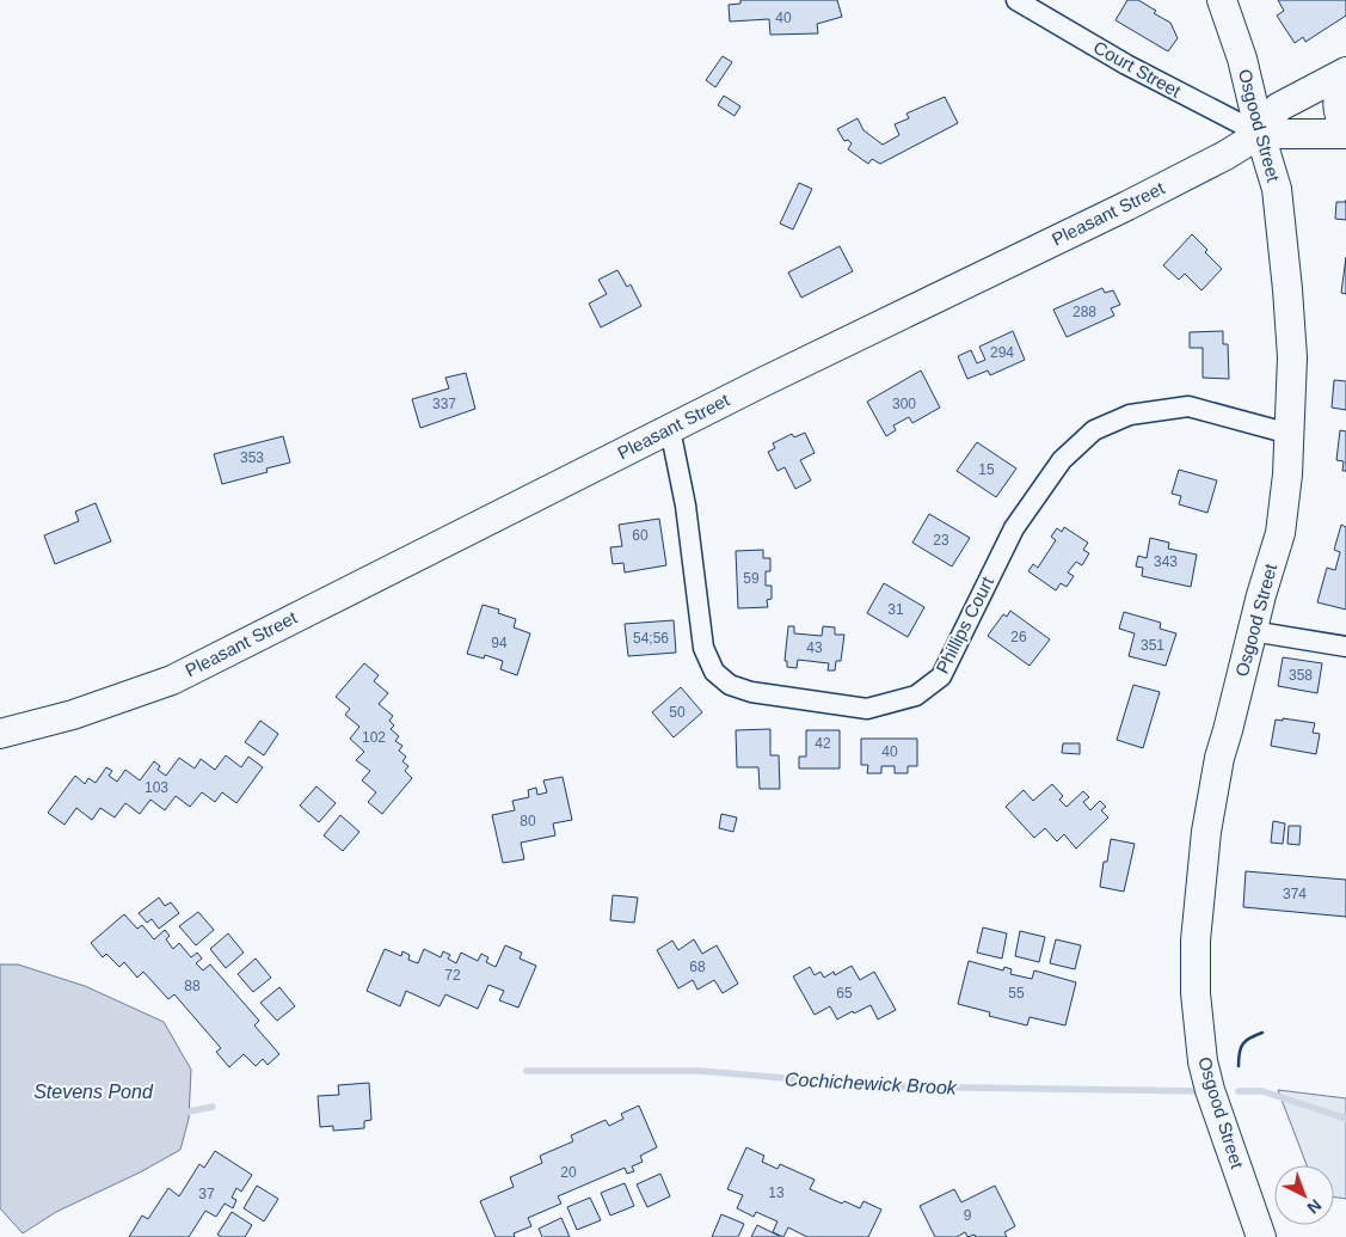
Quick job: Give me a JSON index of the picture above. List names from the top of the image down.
{
  "streets": {
    "street": [
      "Court Street",
      "Osgood Street",
      "Pleasant Street",
      "Phillips Court"
    ]
  },
  "crossings": [
    ["Court Street", "Osgood Street"],
    ["Court Street", "Pleasant Street"],
    ["Osgood Street", "Pleasant Street"],
    ["Osgood Street", "Phillips Court"],
    ["Pleasant Street", "Phillips Court"]
  ],
  "water": ["Cochichewick Brook", "Stevens Pond"],
  "house_numbers": [
    "40",
    "288",
    "294",
    "337",
    "300",
    "353",
    "15",
    "60",
    "23",
    "343",
    "59",
    "31",
    "26",
    "54;56",
    "94",
    "351",
    "43",
    "358",
    "50",
    "102",
    "42",
    "40",
    "103",
    "80",
    "374",
    "68",
    "72",
    "88",
    "65",
    "55",
    "20",
    "13",
    "37",
    "9"
  ],
  "north": "bottom right"
}
